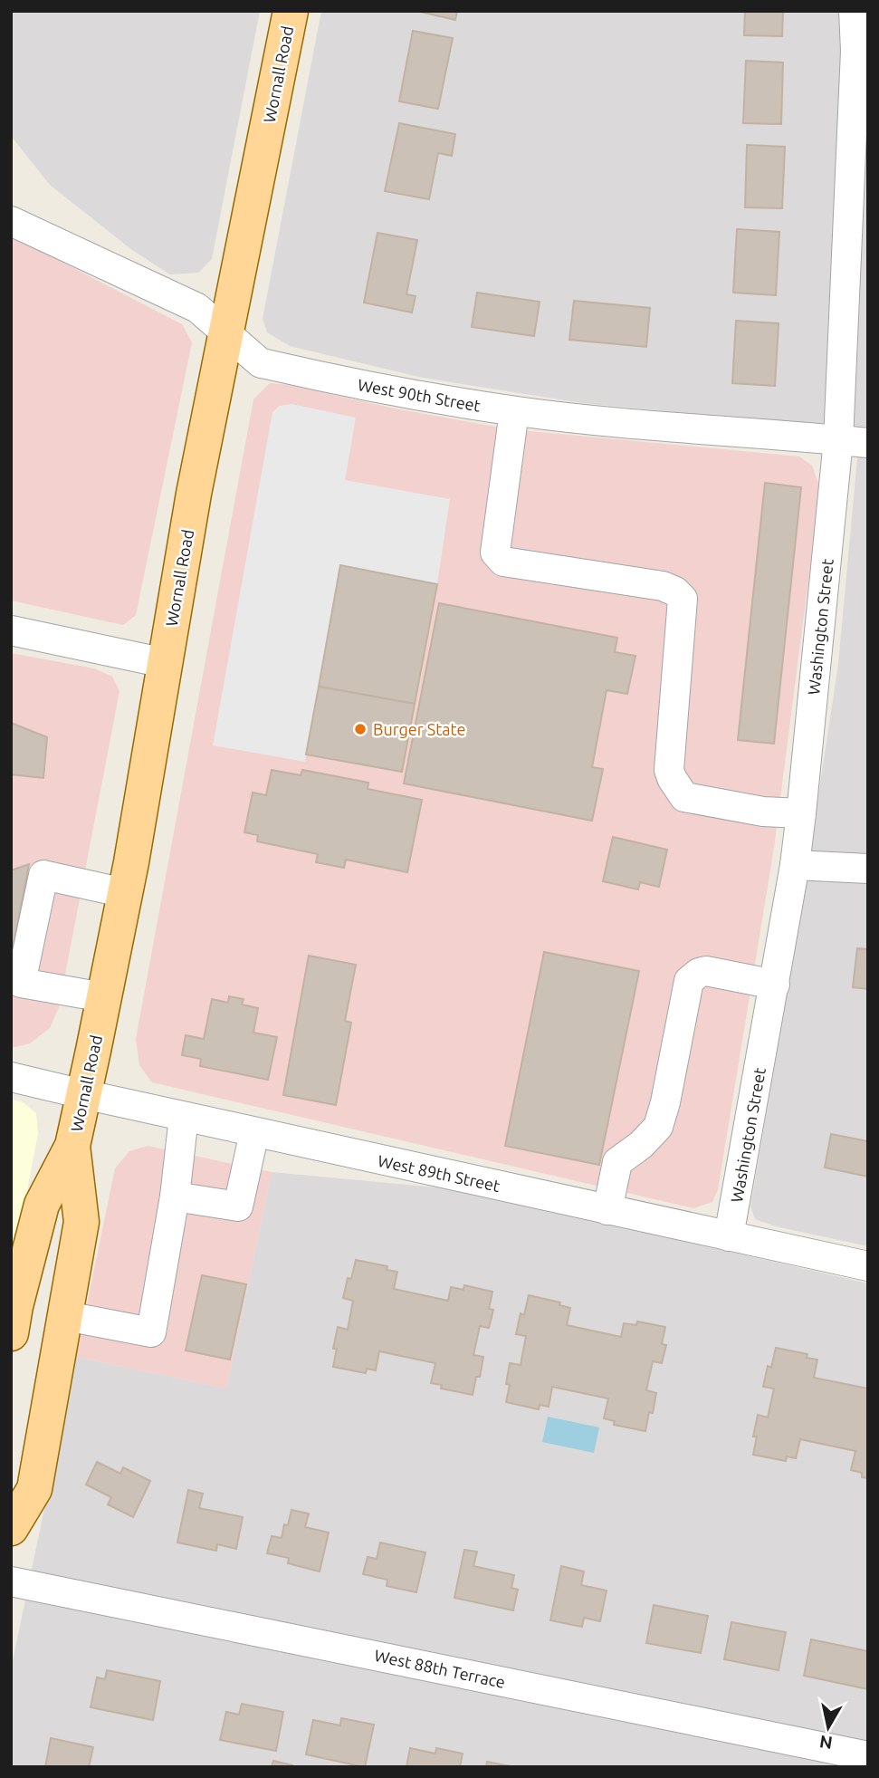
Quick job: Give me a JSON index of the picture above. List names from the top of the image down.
{
  "streets": {
    "main road": ["Wornall Road"],
    "street": [
      "West 90th Street",
      "Washington Street",
      "West 89th Street",
      "West 88th Terrace"
    ]
  },
  "crossings": [
    ["Wornall Road", "West 90th Street"],
    ["Wornall Road", "West 89th Street"],
    ["West 90th Street", "Washington Street"],
    ["Washington Street", "West 89th Street"]
  ],
  "places": ["Burger State"],
  "north": "bottom"
}
